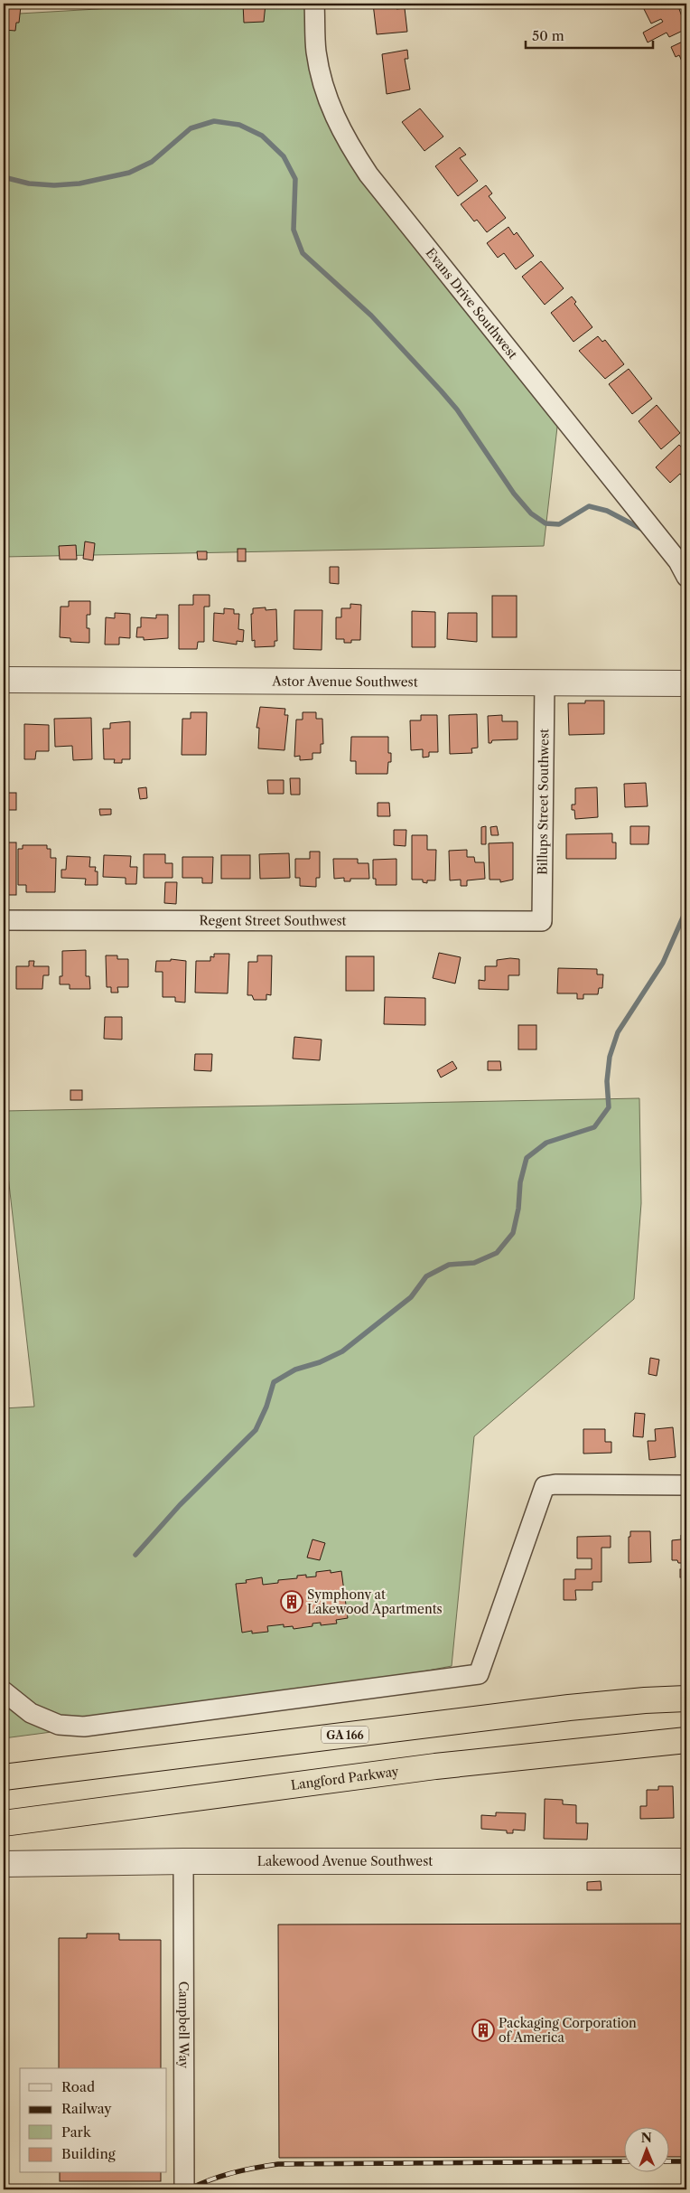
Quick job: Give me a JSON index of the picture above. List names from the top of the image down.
{
  "streets": {
    "highway": ["GA 166", "Langford Parkway"],
    "street": [
      "Evans Drive Southwest",
      "Astor Avenue Southwest",
      "Billups Street Southwest",
      "Regent Street Southwest",
      "Lakewood Avenue Southwest",
      "Campbell Way"
    ]
  },
  "crossings": [
    ["Astor Avenue Southwest", "Billups Street Southwest"],
    ["Billups Street Southwest", "Regent Street Southwest"],
    ["Lakewood Avenue Southwest", "Campbell Way"]
  ],
  "places": {
    "building": ["Symphony at Lakewood Apartments", "Packaging Corporation of America"]
  },
  "legend": [
    "Road",
    "Railway",
    "Park",
    "Building"
  ],
  "scale_bar": "50 m",
  "north": "top"
}
